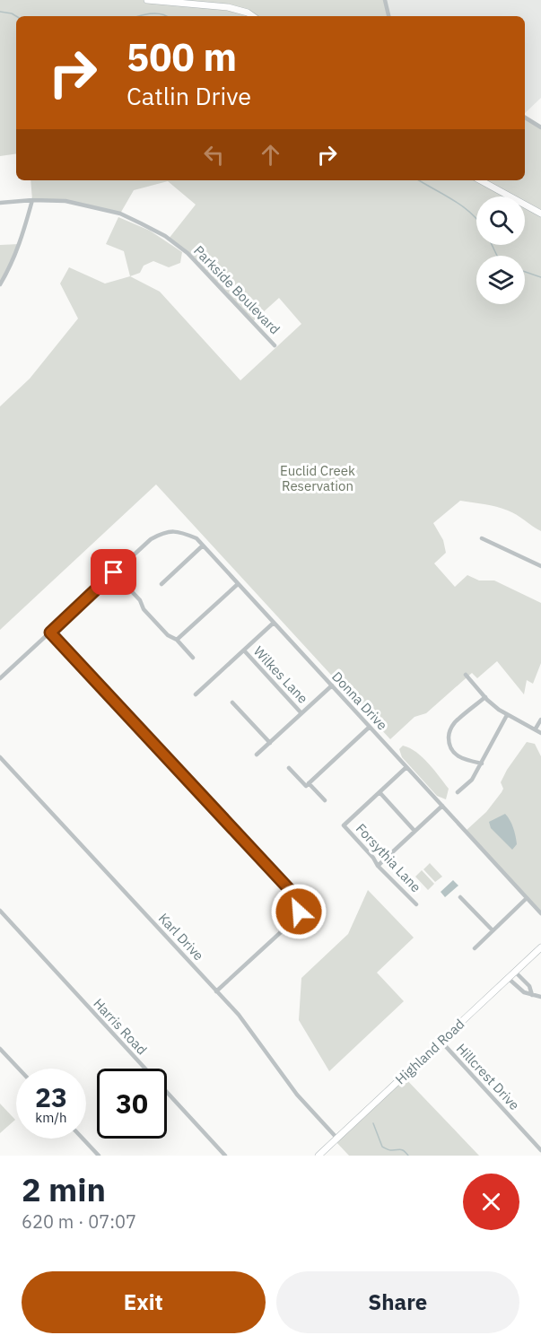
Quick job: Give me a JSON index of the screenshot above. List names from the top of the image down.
{
  "streets": {
    "street": [
      "Parkside Boulevard",
      "Wilkes Lane",
      "Donna Drive",
      "Forsythia Lane",
      "Karl Drive",
      "Harris Road",
      "Highland Road",
      "Hillcrest Drive"
    ]
  },
  "crossings": [
    ["Karl Drive", "Highland Road"],
    ["Highland Road", "Hillcrest Drive"]
  ],
  "parks": ["Euclid Creek Reservation"],
  "page": {
    "turn": ["500 m", "Catlin Drive"],
    "speed": "23 km/h",
    "limit": "30",
    "heading": ["2 min", "620 m · 07:07"],
    "buttons": ["Exit", "Share"]
  }
}
